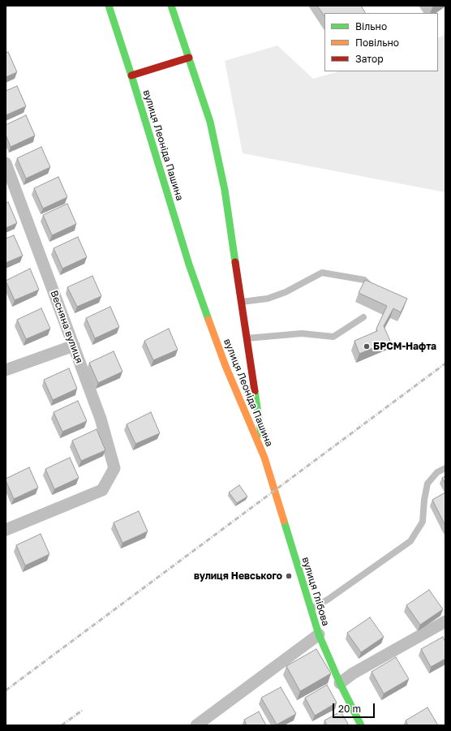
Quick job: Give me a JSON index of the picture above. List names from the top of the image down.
{
  "streets": {
    "main road": ["вулиця Леоніда Пашина", "вулиця Глібова"],
    "street": ["Весняна вулиця"]
  },
  "crossings": [
    ["вулиця Леоніда Пашина", "вулиця Глібова"]
  ],
  "places": ["БРСМ-Нафта", "вулиця Невського"],
  "legend": ["Вільно", "Повільно", "Затор"],
  "scale_bar": "20 m"
}
